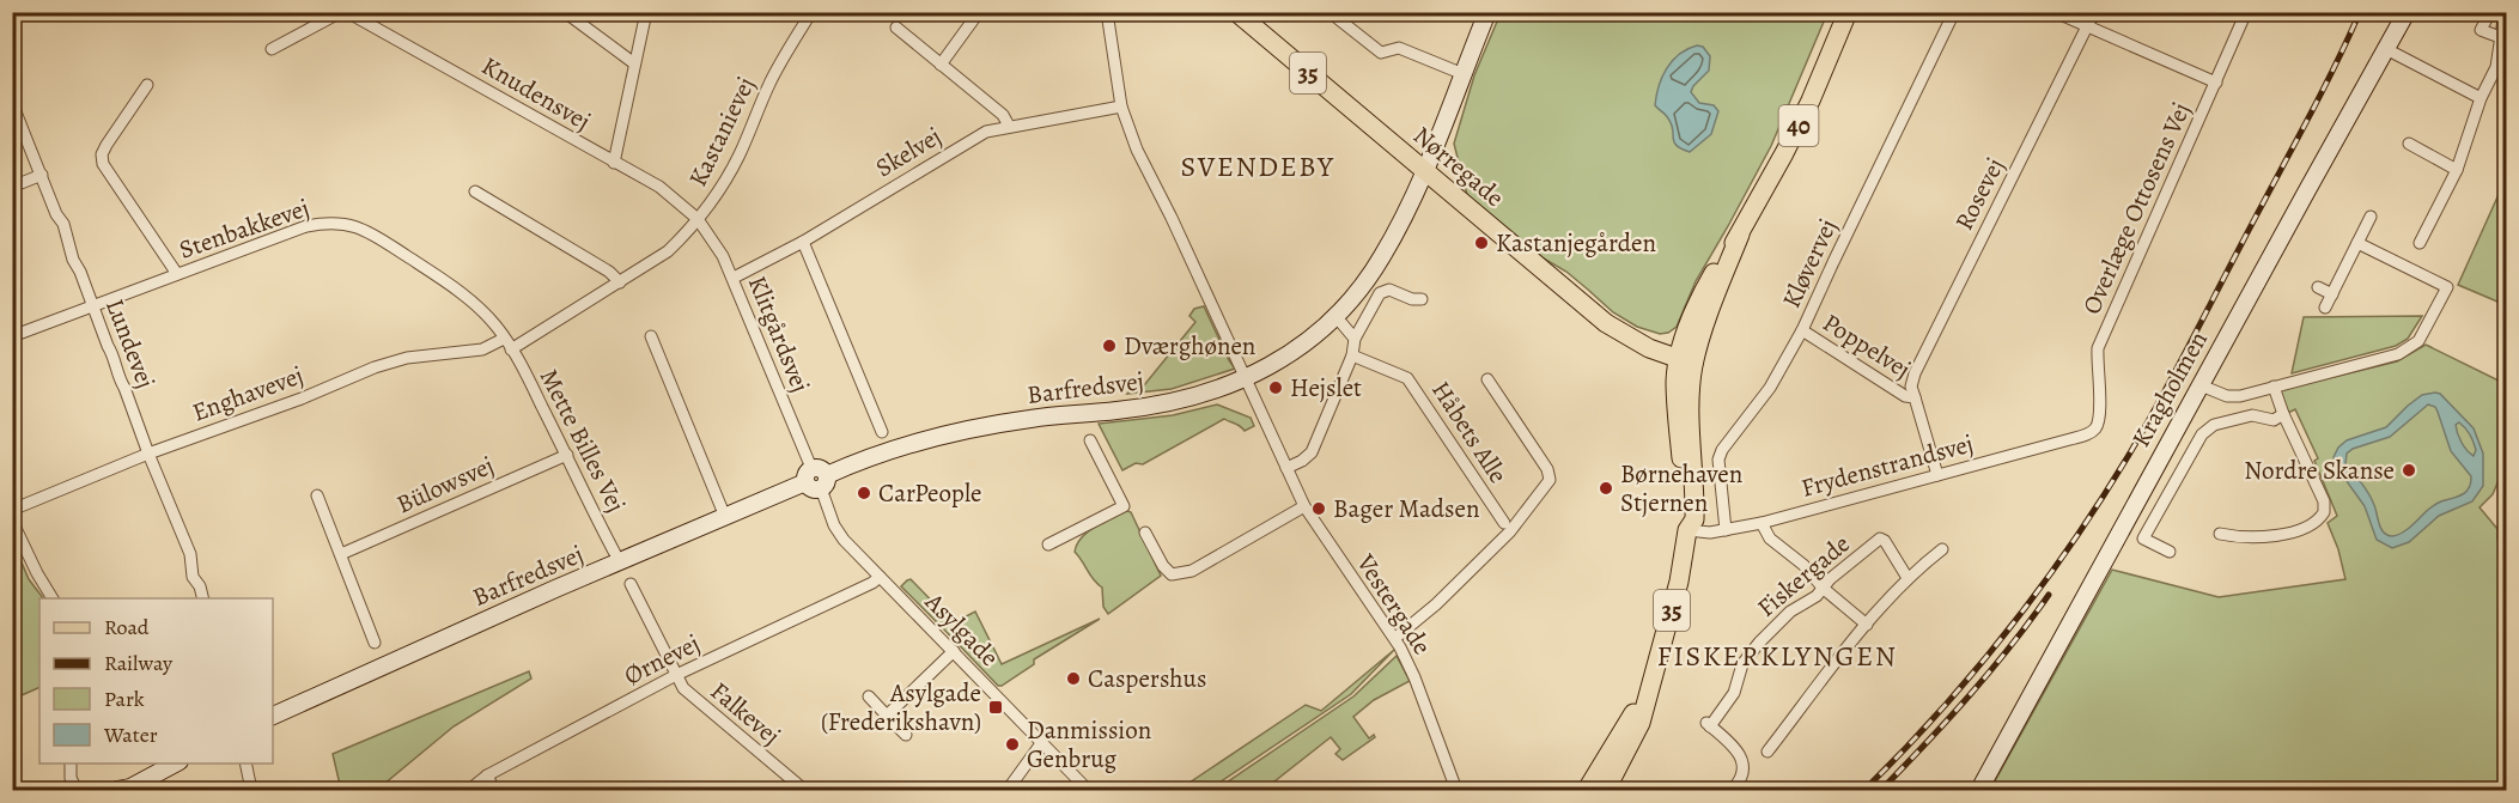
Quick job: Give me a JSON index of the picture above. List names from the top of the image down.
{
  "streets": {
    "main road": ["35", "40", "Nørregade"],
    "street": [
      "Knudensvej",
      "Kastanievej",
      "Skelvej",
      "Rosevej",
      "Overlæge Ottosens Vej",
      "Stenbakkevej",
      "Kløvervej",
      "Klitgårdsvej",
      "Lundevej",
      "Poppelvej",
      "Barfredsvej",
      "Kragholmen",
      "Enghavevej",
      "Håbets Alle",
      "Mette Billes Vej",
      "Frydenstrandsvej",
      "Bülowsvej",
      "Fiskergade",
      "Vestergade",
      "Asylgade",
      "Ørnevej",
      "Falkevej"
    ]
  },
  "crossings": [
    ["35", "40"],
    ["35", "Nørregade"],
    ["35", "Frydenstrandsvej"],
    ["Knudensvej", "Kastanievej"],
    ["Knudensvej", "Klitgårdsvej"],
    ["40", "Nørregade"],
    ["Kastanievej", "Klitgårdsvej"],
    ["Kastanievej", "Mette Billes Vej"],
    ["Skelvej", "Klitgårdsvej"],
    ["Skelvej", "Vestergade"],
    ["Nørregade", "Barfredsvej"],
    ["Rosevej", "Poppelvej"],
    ["Overlæge Ottosens Vej", "Frydenstrandsvej"],
    ["Stenbakkevej", "Lundevej"],
    ["Stenbakkevej", "Enghavevej"],
    ["Stenbakkevej", "Mette Billes Vej"],
    ["Kløvervej", "Poppelvej"],
    ["Kløvervej", "Frydenstrandsvej"],
    ["Klitgårdsvej", "Barfredsvej"],
    ["Klitgårdsvej", "Asylgade"],
    ["Lundevej", "Enghavevej"],
    ["Poppelvej", "Frydenstrandsvej"],
    ["Barfredsvej", "Mette Billes Vej"],
    ["Barfredsvej", "Vestergade"],
    ["Barfredsvej", "Asylgade"],
    ["Enghavevej", "Mette Billes Vej"],
    ["Mette Billes Vej", "Bülowsvej"],
    ["Asylgade", "Ørnevej"],
    ["Ørnevej", "Falkevej"]
  ],
  "districts": ["SVENDEBY", "FISKERKLYNGEN"],
  "places": {
    "other": [
      "Kastanjegården",
      "Dværghønen",
      "Hejslet",
      "Nordre Skanse",
      "Børnehaven Stjernen",
      "CarPeople",
      "Bager Madsen",
      "Caspershus",
      "Danmission Genbrug"
    ],
    "transit": ["Asylgade (Frederikshavn)"]
  },
  "legend": [
    "Road",
    "Railway",
    "Park",
    "Water"
  ]
}
